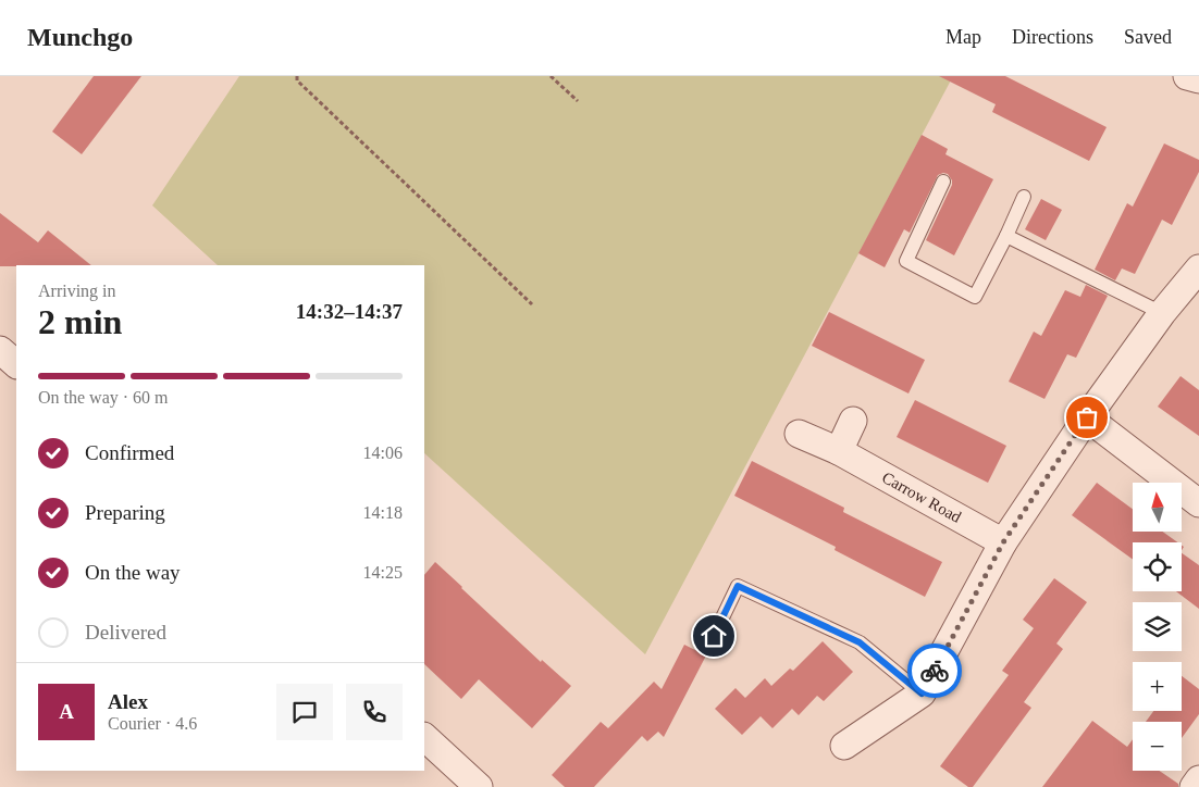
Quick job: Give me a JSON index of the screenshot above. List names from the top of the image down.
{
  "streets": {
    "street": ["Carrow Road"]
  },
  "north": "top",
  "page": {
    "header": "Munchgo",
    "nav": ["Map", "Directions", "Saved"],
    "heading": ["2 min", "Arriving in", "14:32–14:37"],
    "panel": ["Alex", "Courier · 4.6"],
    "bar": "On the way · 60 m",
    "list": [
      ["Confirmed", "14:06"],
      ["Preparing", "14:18"],
      ["On the way", "14:25"],
      "Delivered"
    ],
    "map_buttons": ["+", "−"],
    "round": "A"
  }
}
